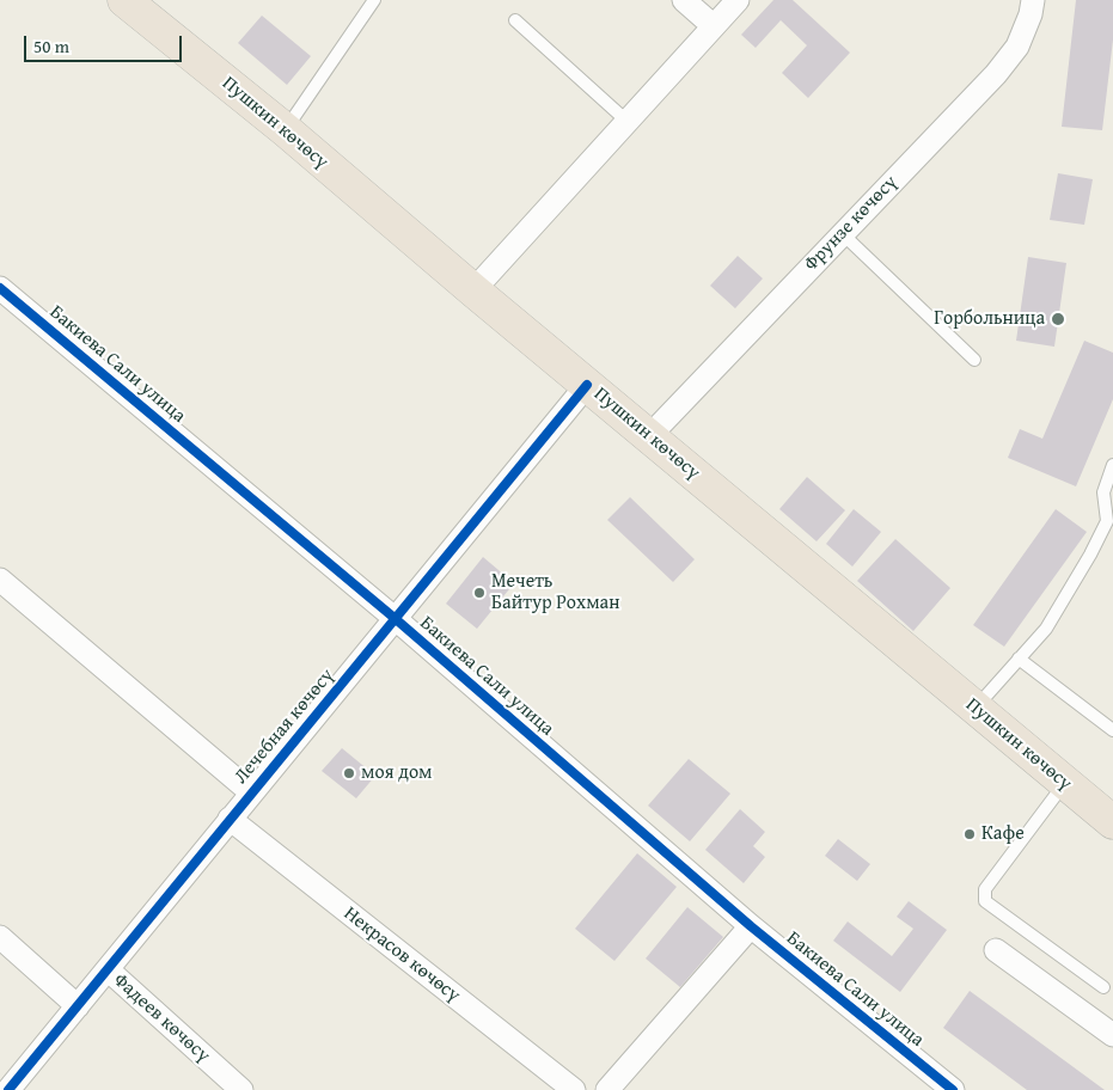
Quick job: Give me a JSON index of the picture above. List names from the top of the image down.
{
  "streets": {
    "highway": ["Пушкин көчөсү"],
    "street": [
      "Фрунзе көчөсү",
      "Бакиева Сали улица",
      "Лечебная көчөсү",
      "Некрасов көчөсү",
      "Фадеев көчөсү"
    ]
  },
  "crossings": [
    ["Пушкин көчөсү", "Фрунзе көчөсү"],
    ["Пушкин көчөсү", "Лечебная көчөсү"],
    ["Бакиева Сали улица", "Лечебная көчөсү"],
    ["Лечебная көчөсү", "Некрасов көчөсү"],
    ["Лечебная көчөсү", "Фадеев көчөсү"]
  ],
  "places": [
    "Горбольница",
    "Мечеть Байтур Рохман",
    "моя дом",
    "Кафе"
  ],
  "scale_bar": "50 m"
}
